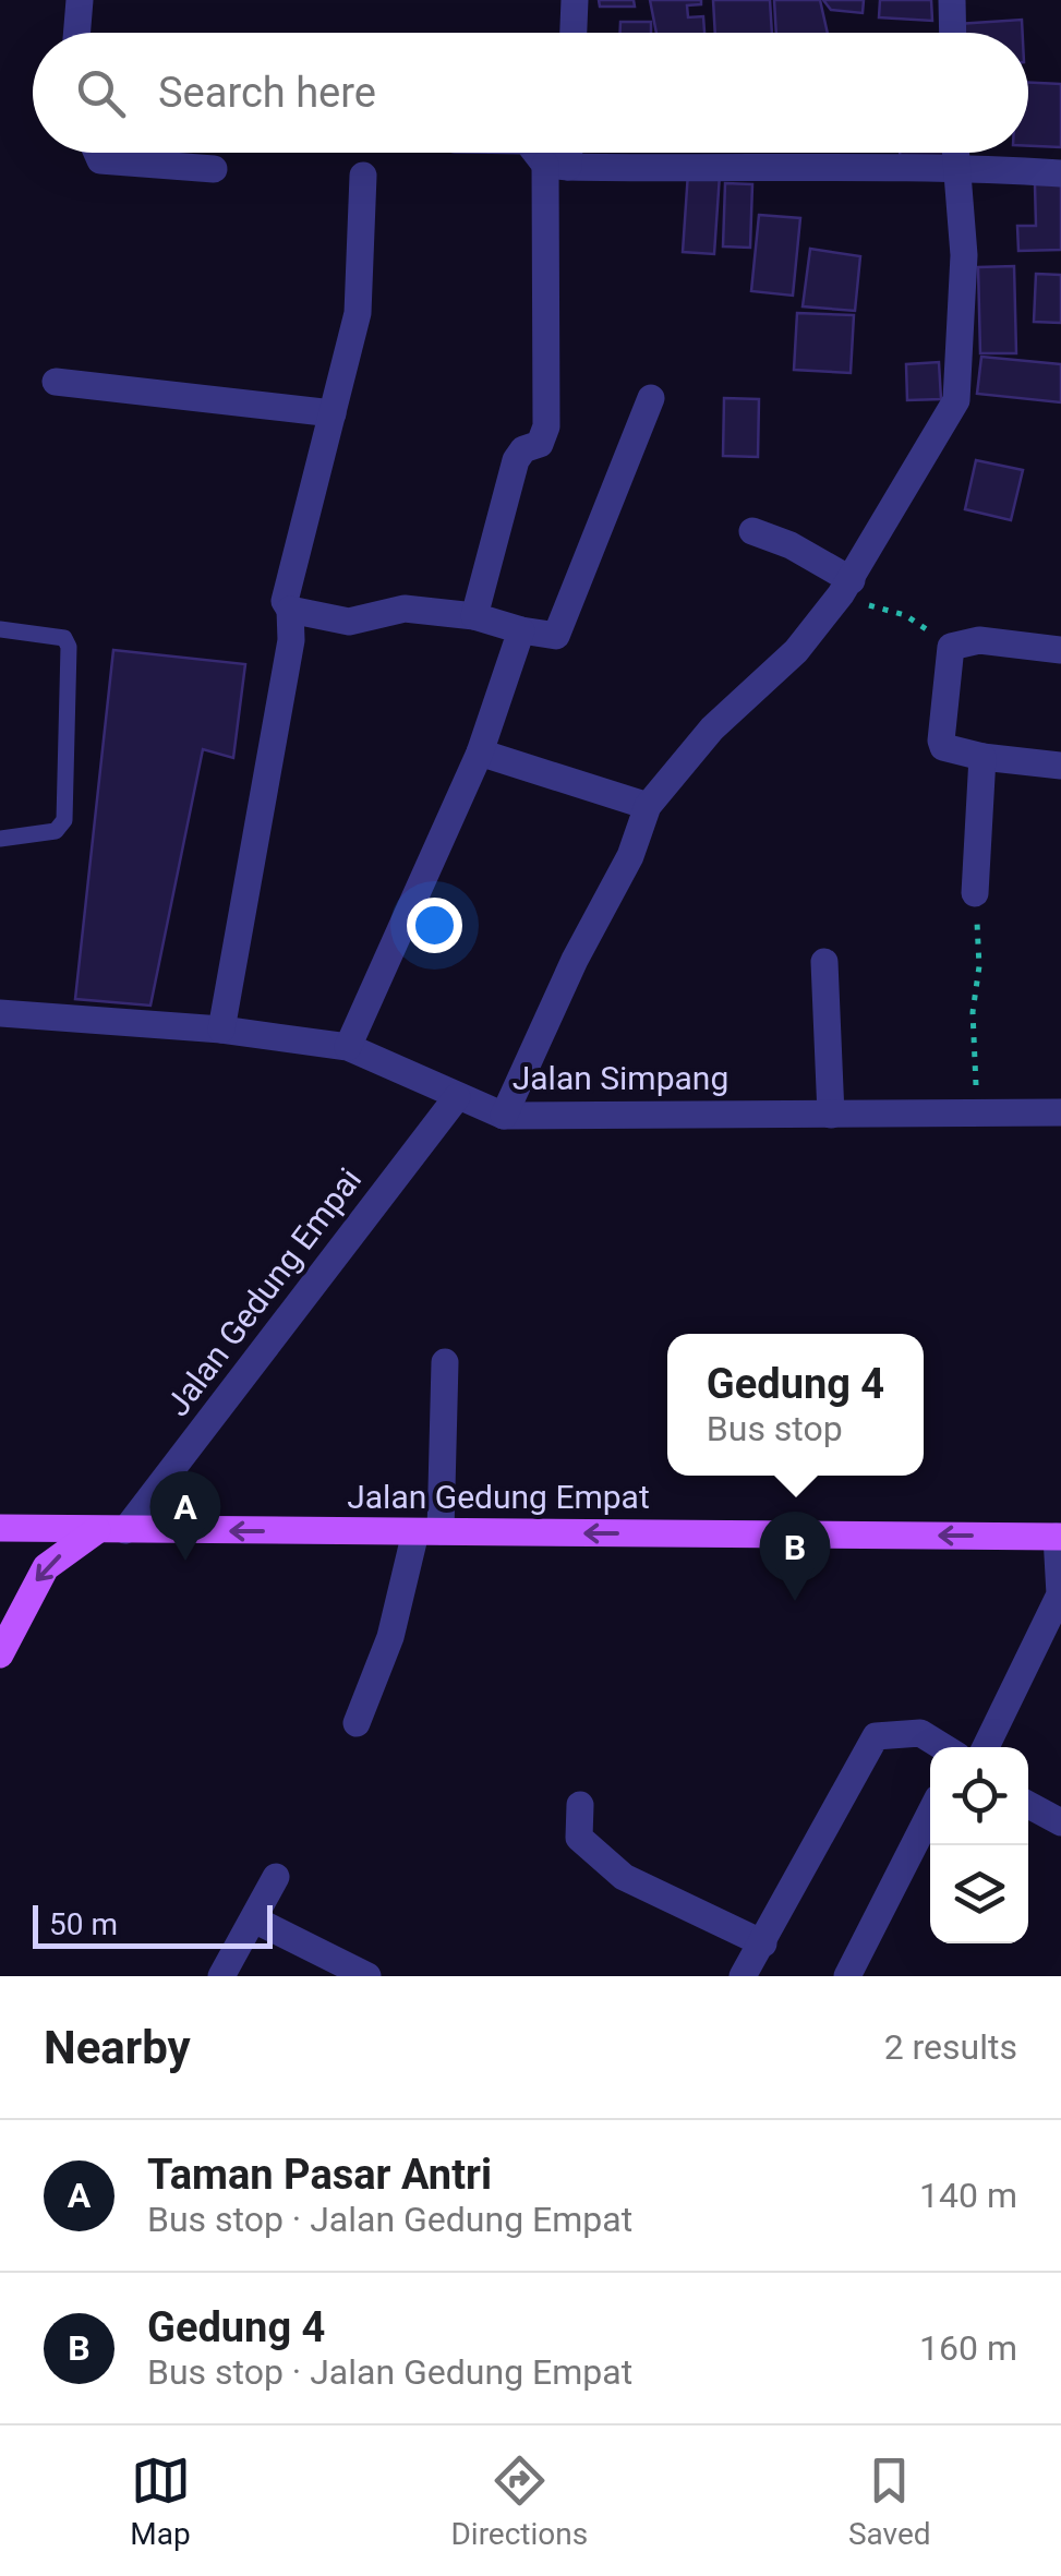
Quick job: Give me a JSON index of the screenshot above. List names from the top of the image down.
{
  "streets": {
    "main road": ["Jalan Gedung Empat"],
    "street": ["Jalan Simpang", "Jalan Gedung Empai"]
  },
  "crossings": [
    ["Jalan Simpang", "Jalan Gedung Empai"],
    ["Jalan Gedung Empai", "Jalan Gedung Empat"]
  ],
  "one_way": ["Jalan Gedung Empat"],
  "scale_bar": "50 m",
  "page": {
    "search": "Search here",
    "popup": ["Gedung 4", "Bus stop"],
    "pins": ["A", "B"],
    "scale": "50 m",
    "heading": ["Nearby", "2 results"],
    "list": [
      {
        "mark": "A",
        "name": "Taman Pasar Antri",
        "note": "Bus stop · Jalan Gedung Empat",
        "value": "140 m"
      },
      {
        "mark": "B",
        "name": "Gedung 4",
        "note": "Bus stop · Jalan Gedung Empat",
        "value": "160 m"
      }
    ],
    "nav": ["Map", "Directions", "Saved"]
  }
}
